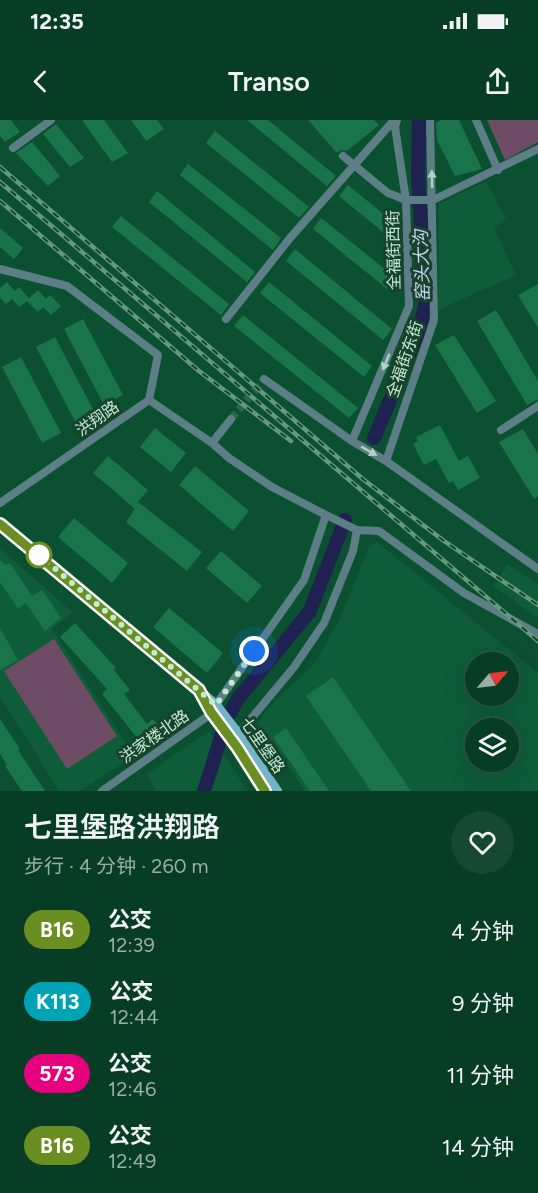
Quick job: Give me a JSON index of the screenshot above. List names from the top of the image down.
{
  "streets": {
    "main road": ["七里堡路"],
    "street": [
      "全福街西街",
      "全福街东街",
      "洪翔路",
      "洪家楼北路"
    ]
  },
  "crossings": [
    ["洪家楼北路", "七里堡路"]
  ],
  "one_way": ["全福街西街"],
  "water": ["窑头大沟"],
  "lines": ["bus line B16"],
  "north": "top right",
  "page": {
    "status": "12:35",
    "header": "Transo",
    "heading": ["七里堡路洪翔路", "步行 · 4 分钟 · 260 m"],
    "list": [
      {
        "mark": "B16",
        "name": "公交",
        "note": "12:39",
        "value": "4 分钟"
      },
      {
        "mark": "K113",
        "name": "公交",
        "note": "12:44",
        "value": "9 分钟"
      },
      {
        "mark": "573",
        "name": "公交",
        "note": "12:46",
        "value": "11 分钟"
      },
      {
        "mark": "B16",
        "name": "公交",
        "note": "12:49",
        "value": "14 分钟"
      }
    ]
  }
}
